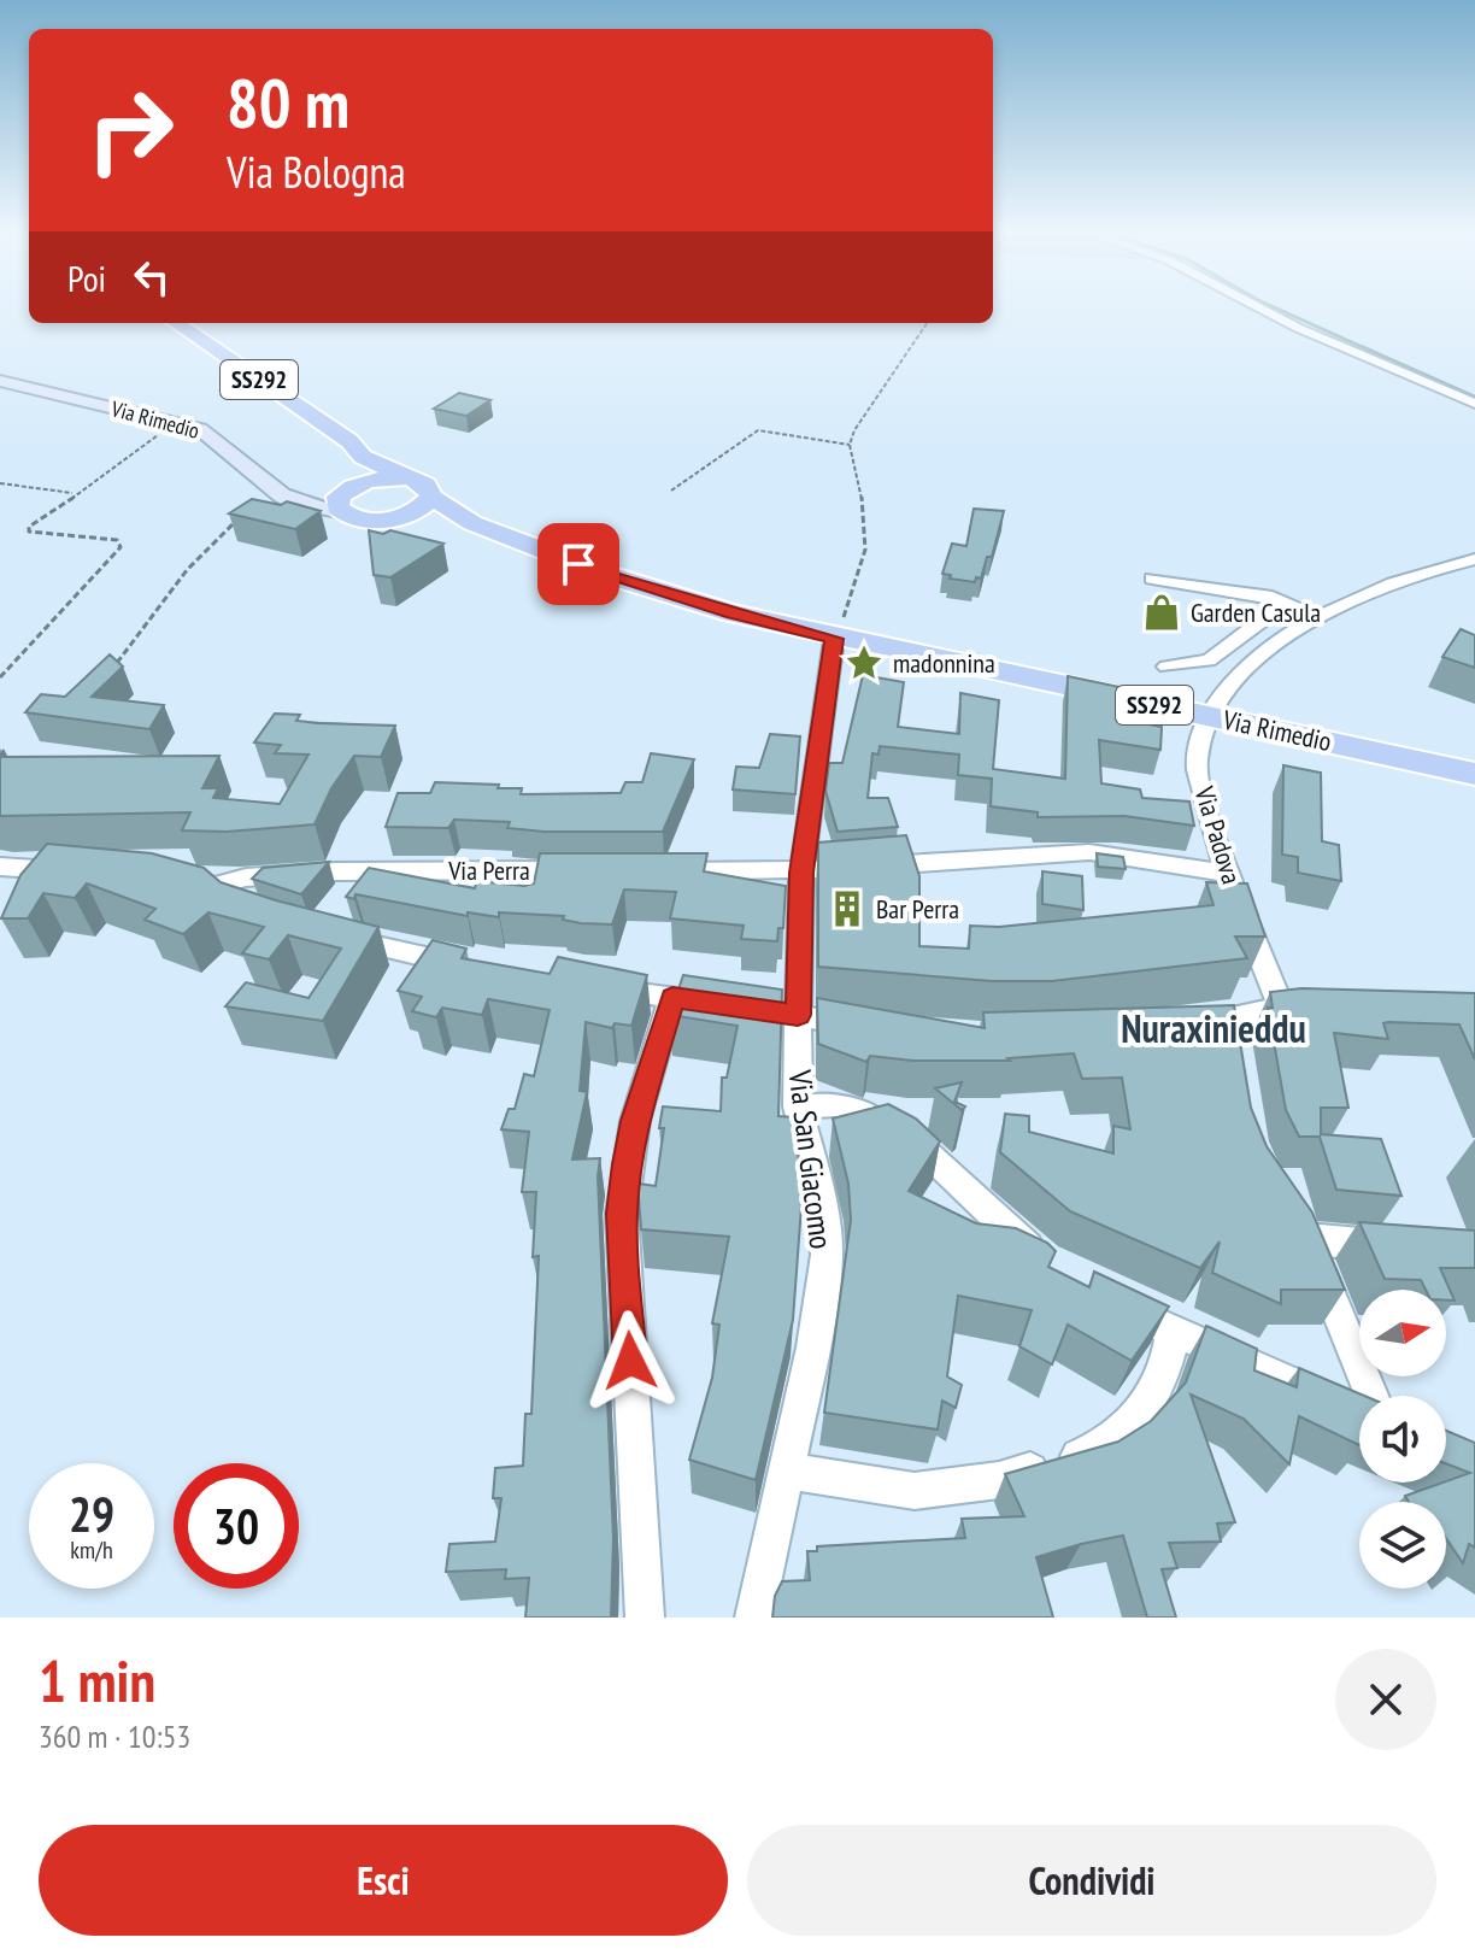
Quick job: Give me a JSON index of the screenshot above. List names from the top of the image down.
{
  "streets": {
    "main road": ["SS292", "Via Rimedio"],
    "street": ["Via Padova", "Via Perra", "Via San Giacomo"]
  },
  "crossings": [
    ["SS292", "Via Rimedio"],
    ["Via Rimedio", "Via Padova"],
    ["Via Rimedio", "Via San Giacomo"]
  ],
  "districts": ["Nuraxinieddu"],
  "places": {
    "shop": ["Garden Casula"],
    "place": ["madonnina"],
    "building": ["Bar Perra"]
  },
  "north": "right",
  "page": {
    "turn": ["80 m", "Via Bologna"],
    "then": "Poi",
    "speed": "29 km/h",
    "limit": "30",
    "heading": ["1 min", "360 m · 10:53"],
    "buttons": ["Esci", "Condividi"]
  }
}
